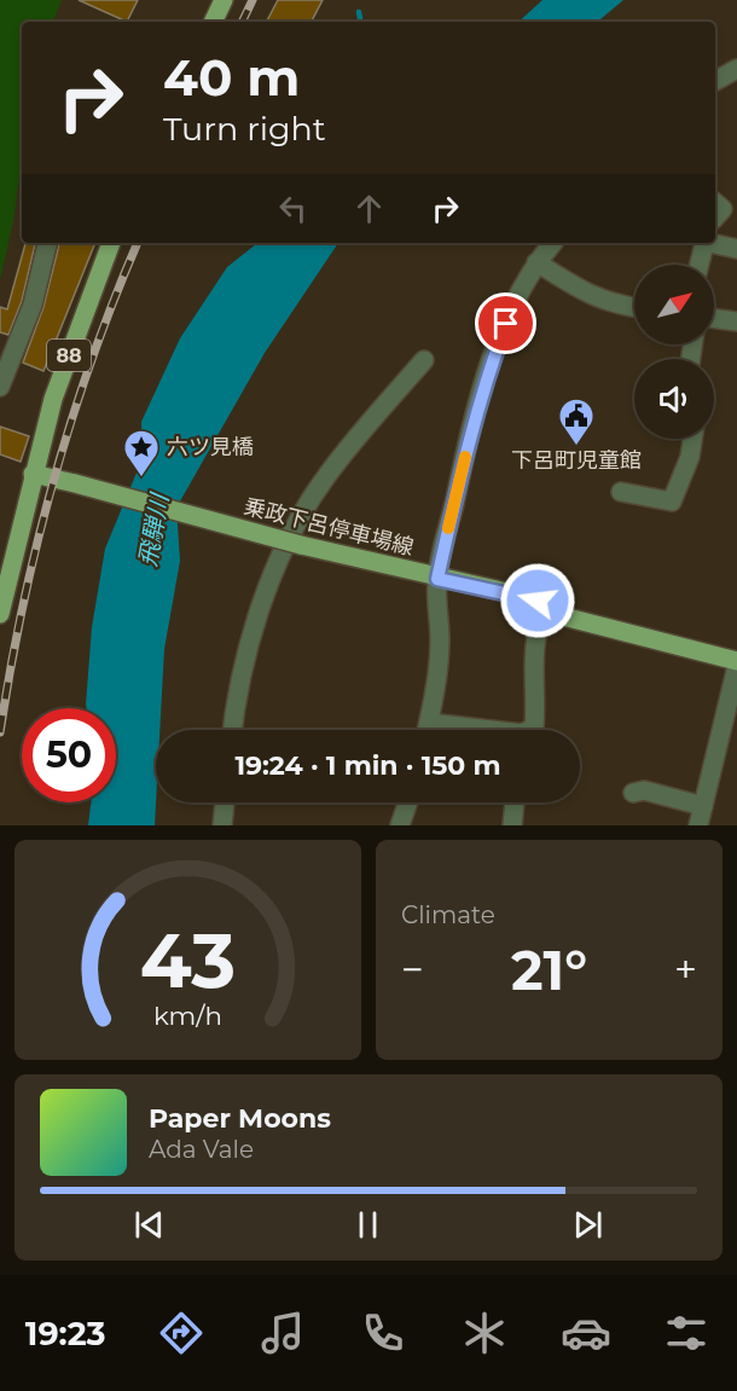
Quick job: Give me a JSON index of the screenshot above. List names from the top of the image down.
{
  "streets": {
    "main road": ["88", "乗政下呂停車場線"]
  },
  "crossings": [
    ["88", "乗政下呂停車場線"]
  ],
  "water": ["飛騨川"],
  "places": {
    "public building": ["下呂町児童館"],
    "place": ["六ツ見橋"]
  },
  "north": "top right",
  "page": {
    "turn": ["40 m", "Turn right"],
    "limit": "50",
    "trip": "19:24 · 1 min · 150 m",
    "tile": "Climate",
    "heat": ["−", "21°", "+"],
    "song": ["Paper Moons", "Ada Vale"],
    "tabs": "19:23",
    "gauge": ["43", "km/h"]
  }
}
